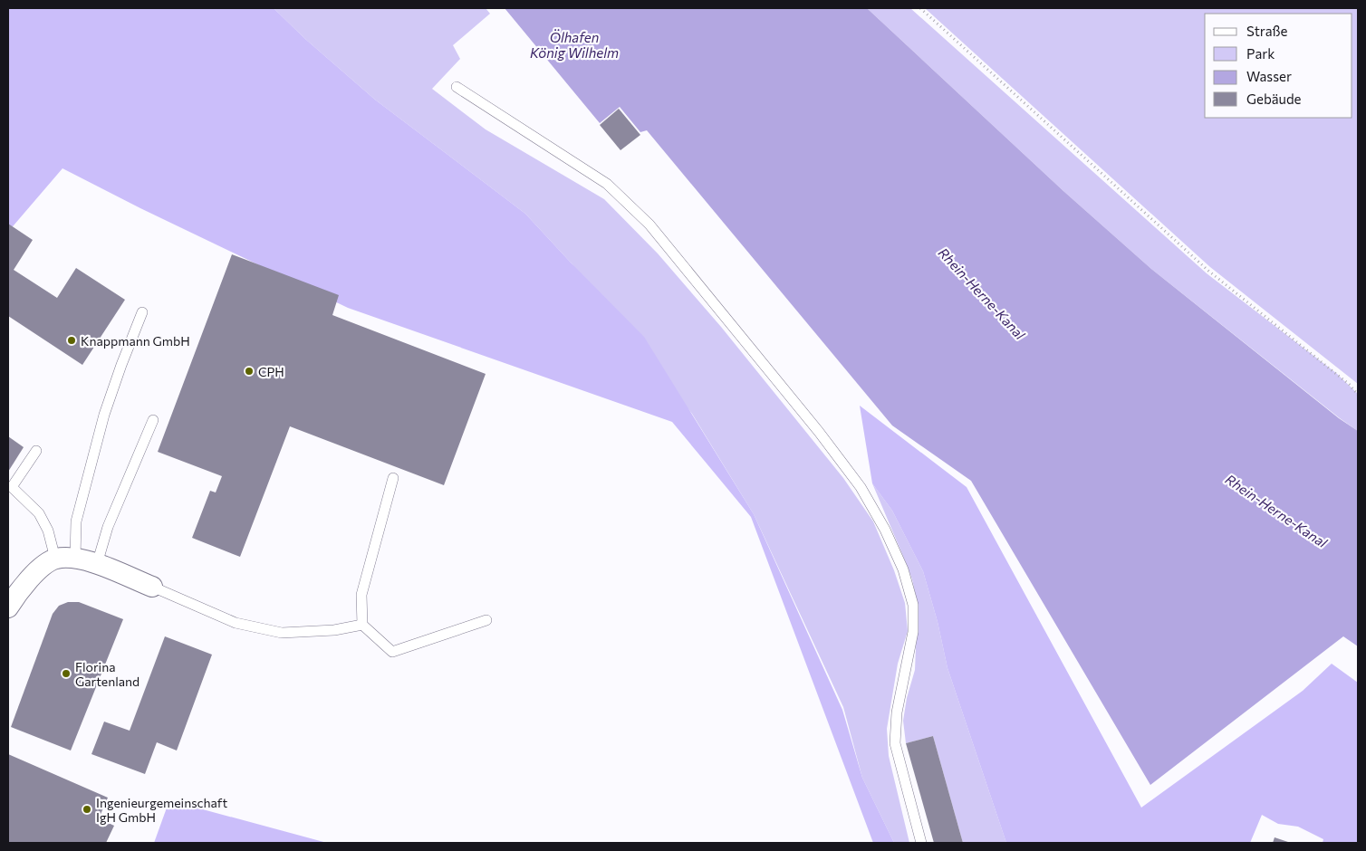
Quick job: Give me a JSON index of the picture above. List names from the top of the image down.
{
  "water": ["Ölhafen König Wilhelm", "Rhein-Herne-Kanal"],
  "places": [
    "Knappmann GmbH",
    "CPH",
    "Florina Gartenland",
    "Ingenieurgemeinschaft IgH GmbH"
  ],
  "legend": [
    "Straße",
    "Park",
    "Wasser",
    "Gebäude"
  ]
}
